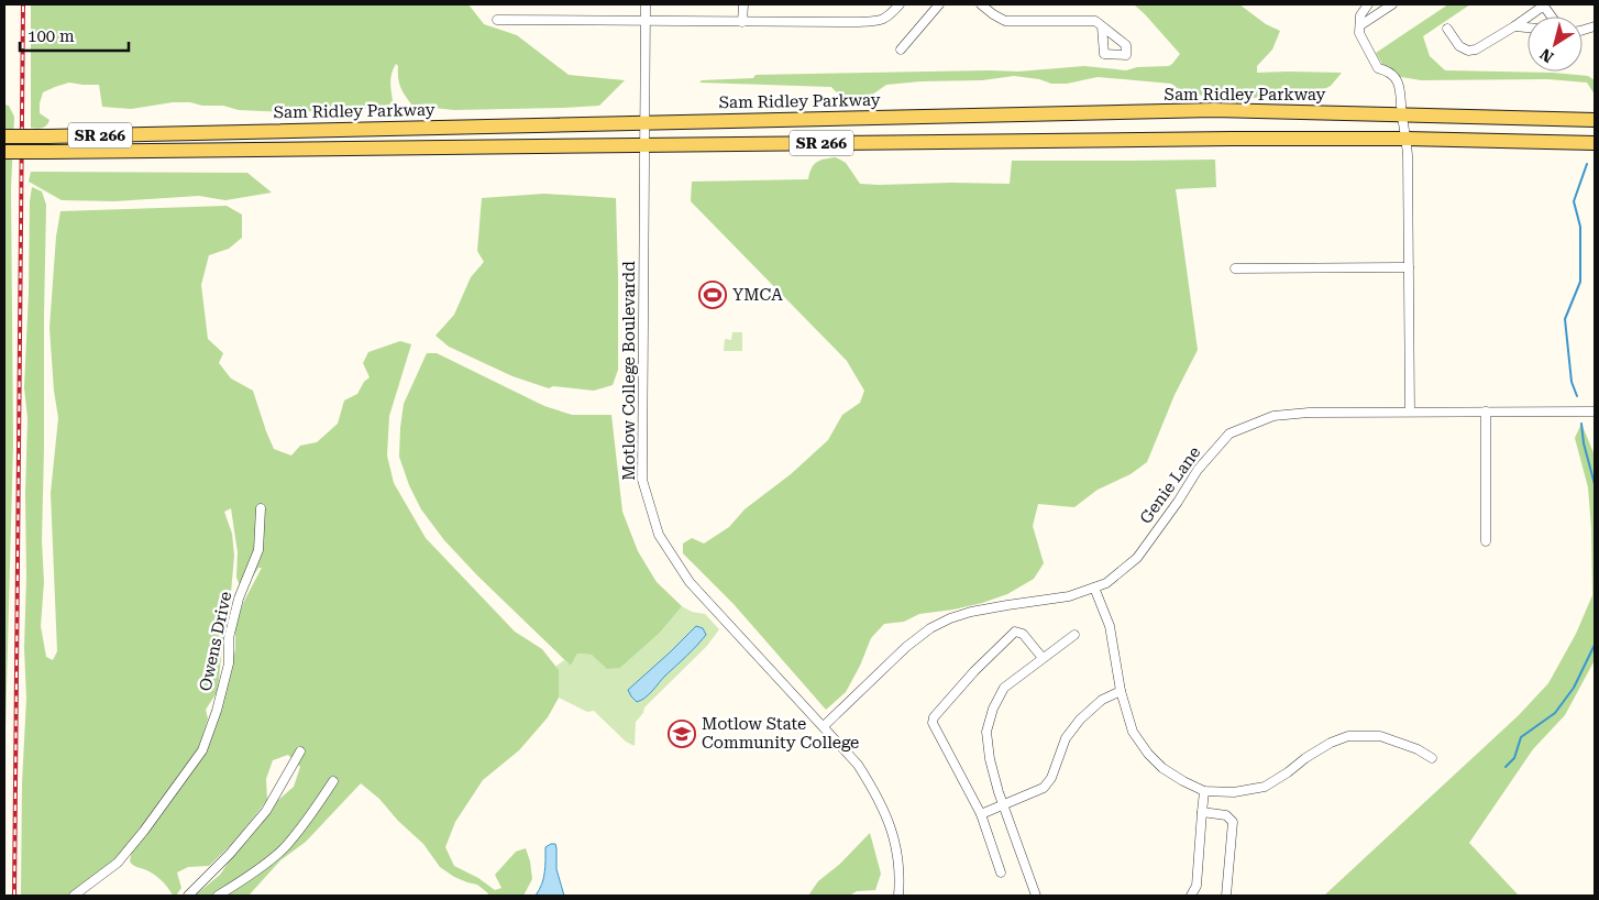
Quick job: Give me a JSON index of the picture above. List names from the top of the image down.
{
  "streets": {
    "main road": ["Sam Ridley Parkway", "SR 266"],
    "street": ["Motlow College Boulevardd", "Genie Lane", "Owens Drive"]
  },
  "crossings": [
    ["Sam Ridley Parkway", "Motlow College Boulevardd"],
    ["SR 266", "Motlow College Boulevardd"],
    ["Motlow College Boulevardd", "Genie Lane"]
  ],
  "places": {
    "sports": ["YMCA"],
    "school or university": ["Motlow State Community College"]
  },
  "scale_bar": "100 m",
  "north": "bottom left"
}
